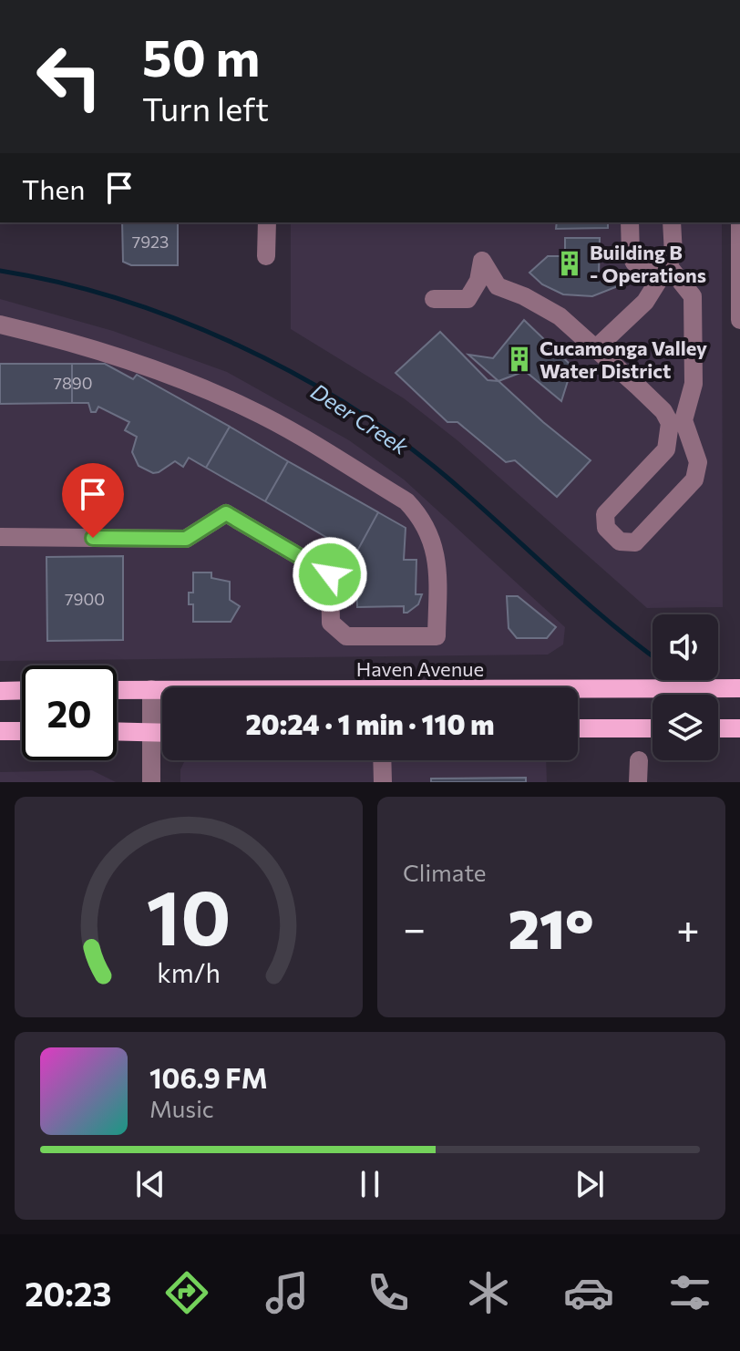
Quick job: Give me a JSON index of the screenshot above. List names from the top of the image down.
{
  "streets": {
    "main road": ["Haven Avenue"]
  },
  "water": ["Deer Creek"],
  "places": {
    "building": ["Building B - Operations", "Cucamonga Valley Water District"]
  },
  "house_numbers": ["7923", "7890", "7900"],
  "page": {
    "turn": ["50 m", "Turn left"],
    "then": "Then",
    "limit": "20",
    "trip": "20:24 · 1 min · 110 m",
    "tile": "Climate",
    "heat": ["−", "21°", "+"],
    "song": ["106.9 FM", "Music"],
    "tabs": "20:23",
    "gauge": ["10", "km/h"]
  }
}
